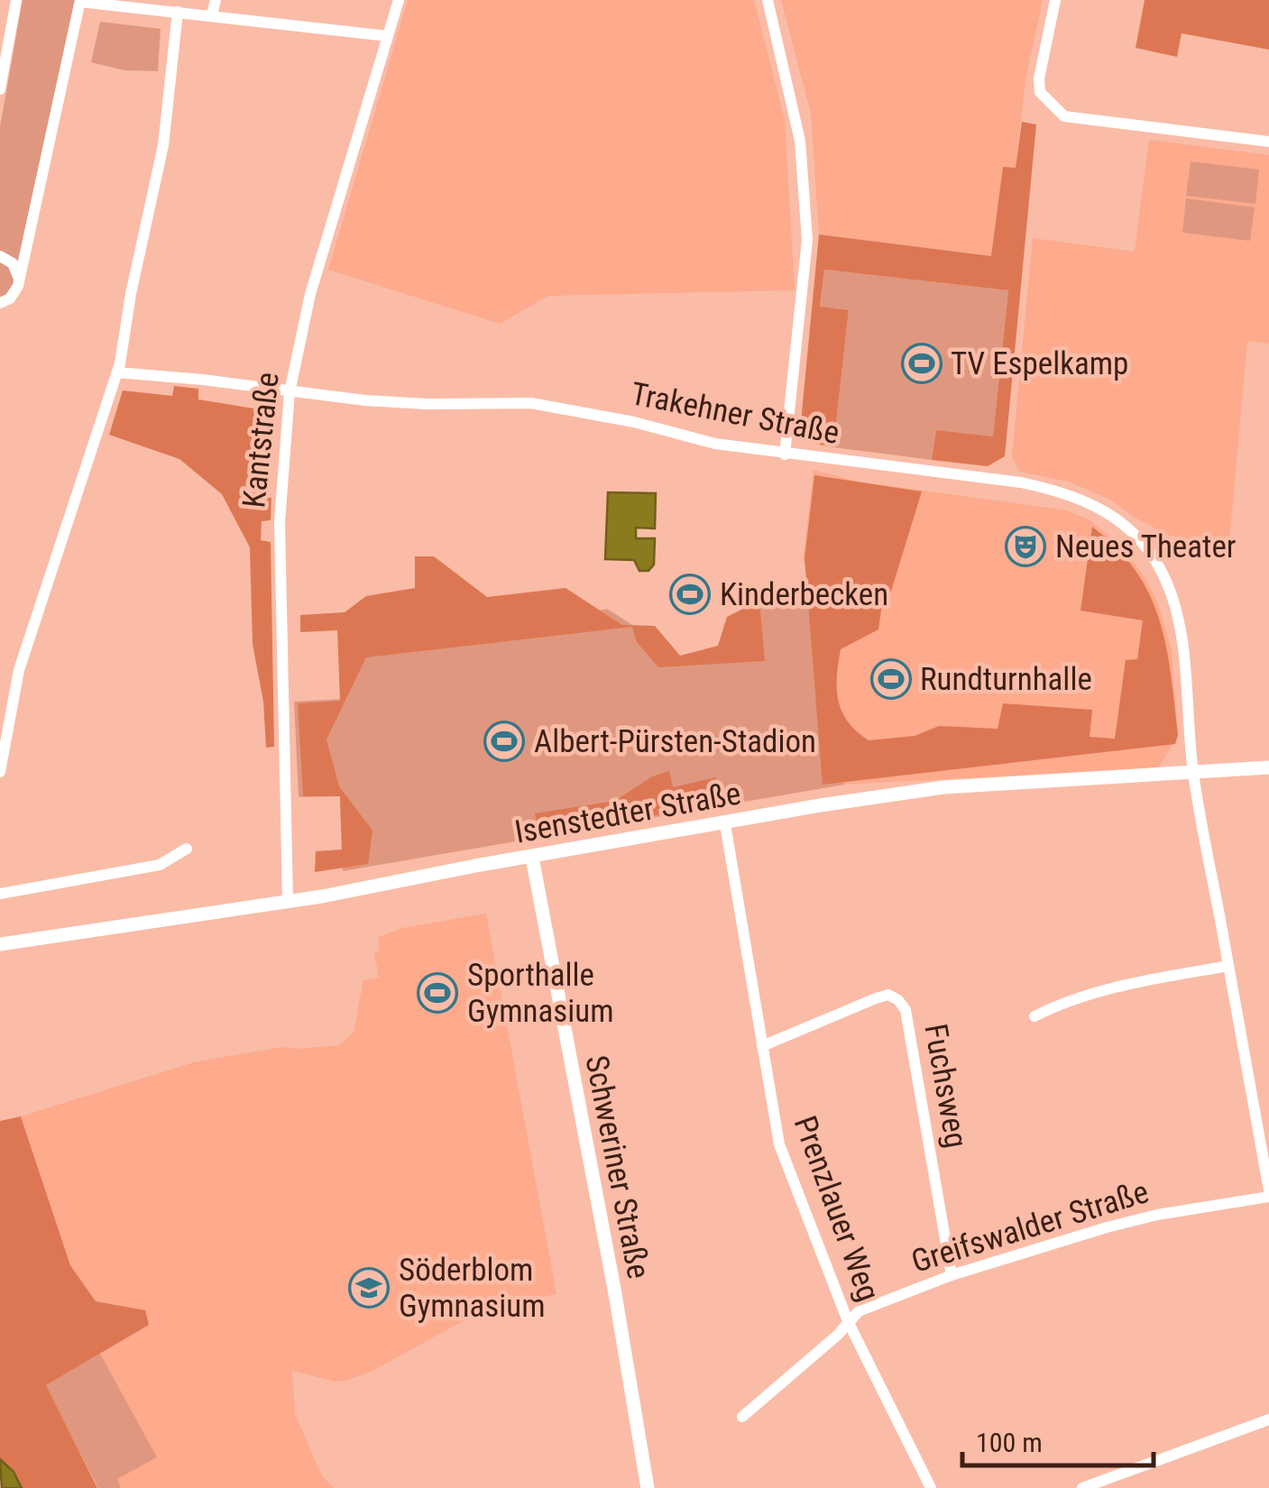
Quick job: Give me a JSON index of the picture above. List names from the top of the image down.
{
  "streets": {
    "street": [
      "Trakehner Straße",
      "Kantstraße",
      "Isenstedter Straße",
      "Fuchsweg",
      "Schweriner Straße",
      "Prenzlauer Weg",
      "Greifswalder Straße"
    ]
  },
  "crossings": [
    ["Trakehner Straße", "Kantstraße"],
    ["Trakehner Straße", "Isenstedter Straße"],
    ["Trakehner Straße", "Greifswalder Straße"],
    ["Kantstraße", "Isenstedter Straße"],
    ["Isenstedter Straße", "Schweriner Straße"],
    ["Isenstedter Straße", "Prenzlauer Weg"],
    ["Fuchsweg", "Prenzlauer Weg"],
    ["Fuchsweg", "Greifswalder Straße"],
    ["Prenzlauer Weg", "Greifswalder Straße"]
  ],
  "places": {
    "sports": [
      "TV Espelkamp",
      "Kinderbecken",
      "Rundturnhalle",
      "Albert-Pürsten-Stadion",
      "Sporthalle Gymnasium"
    ],
    "theatre": ["Neues Theater"],
    "school or university": ["Söderblom Gymnasium"]
  },
  "scale_bar": "100 m"
}
